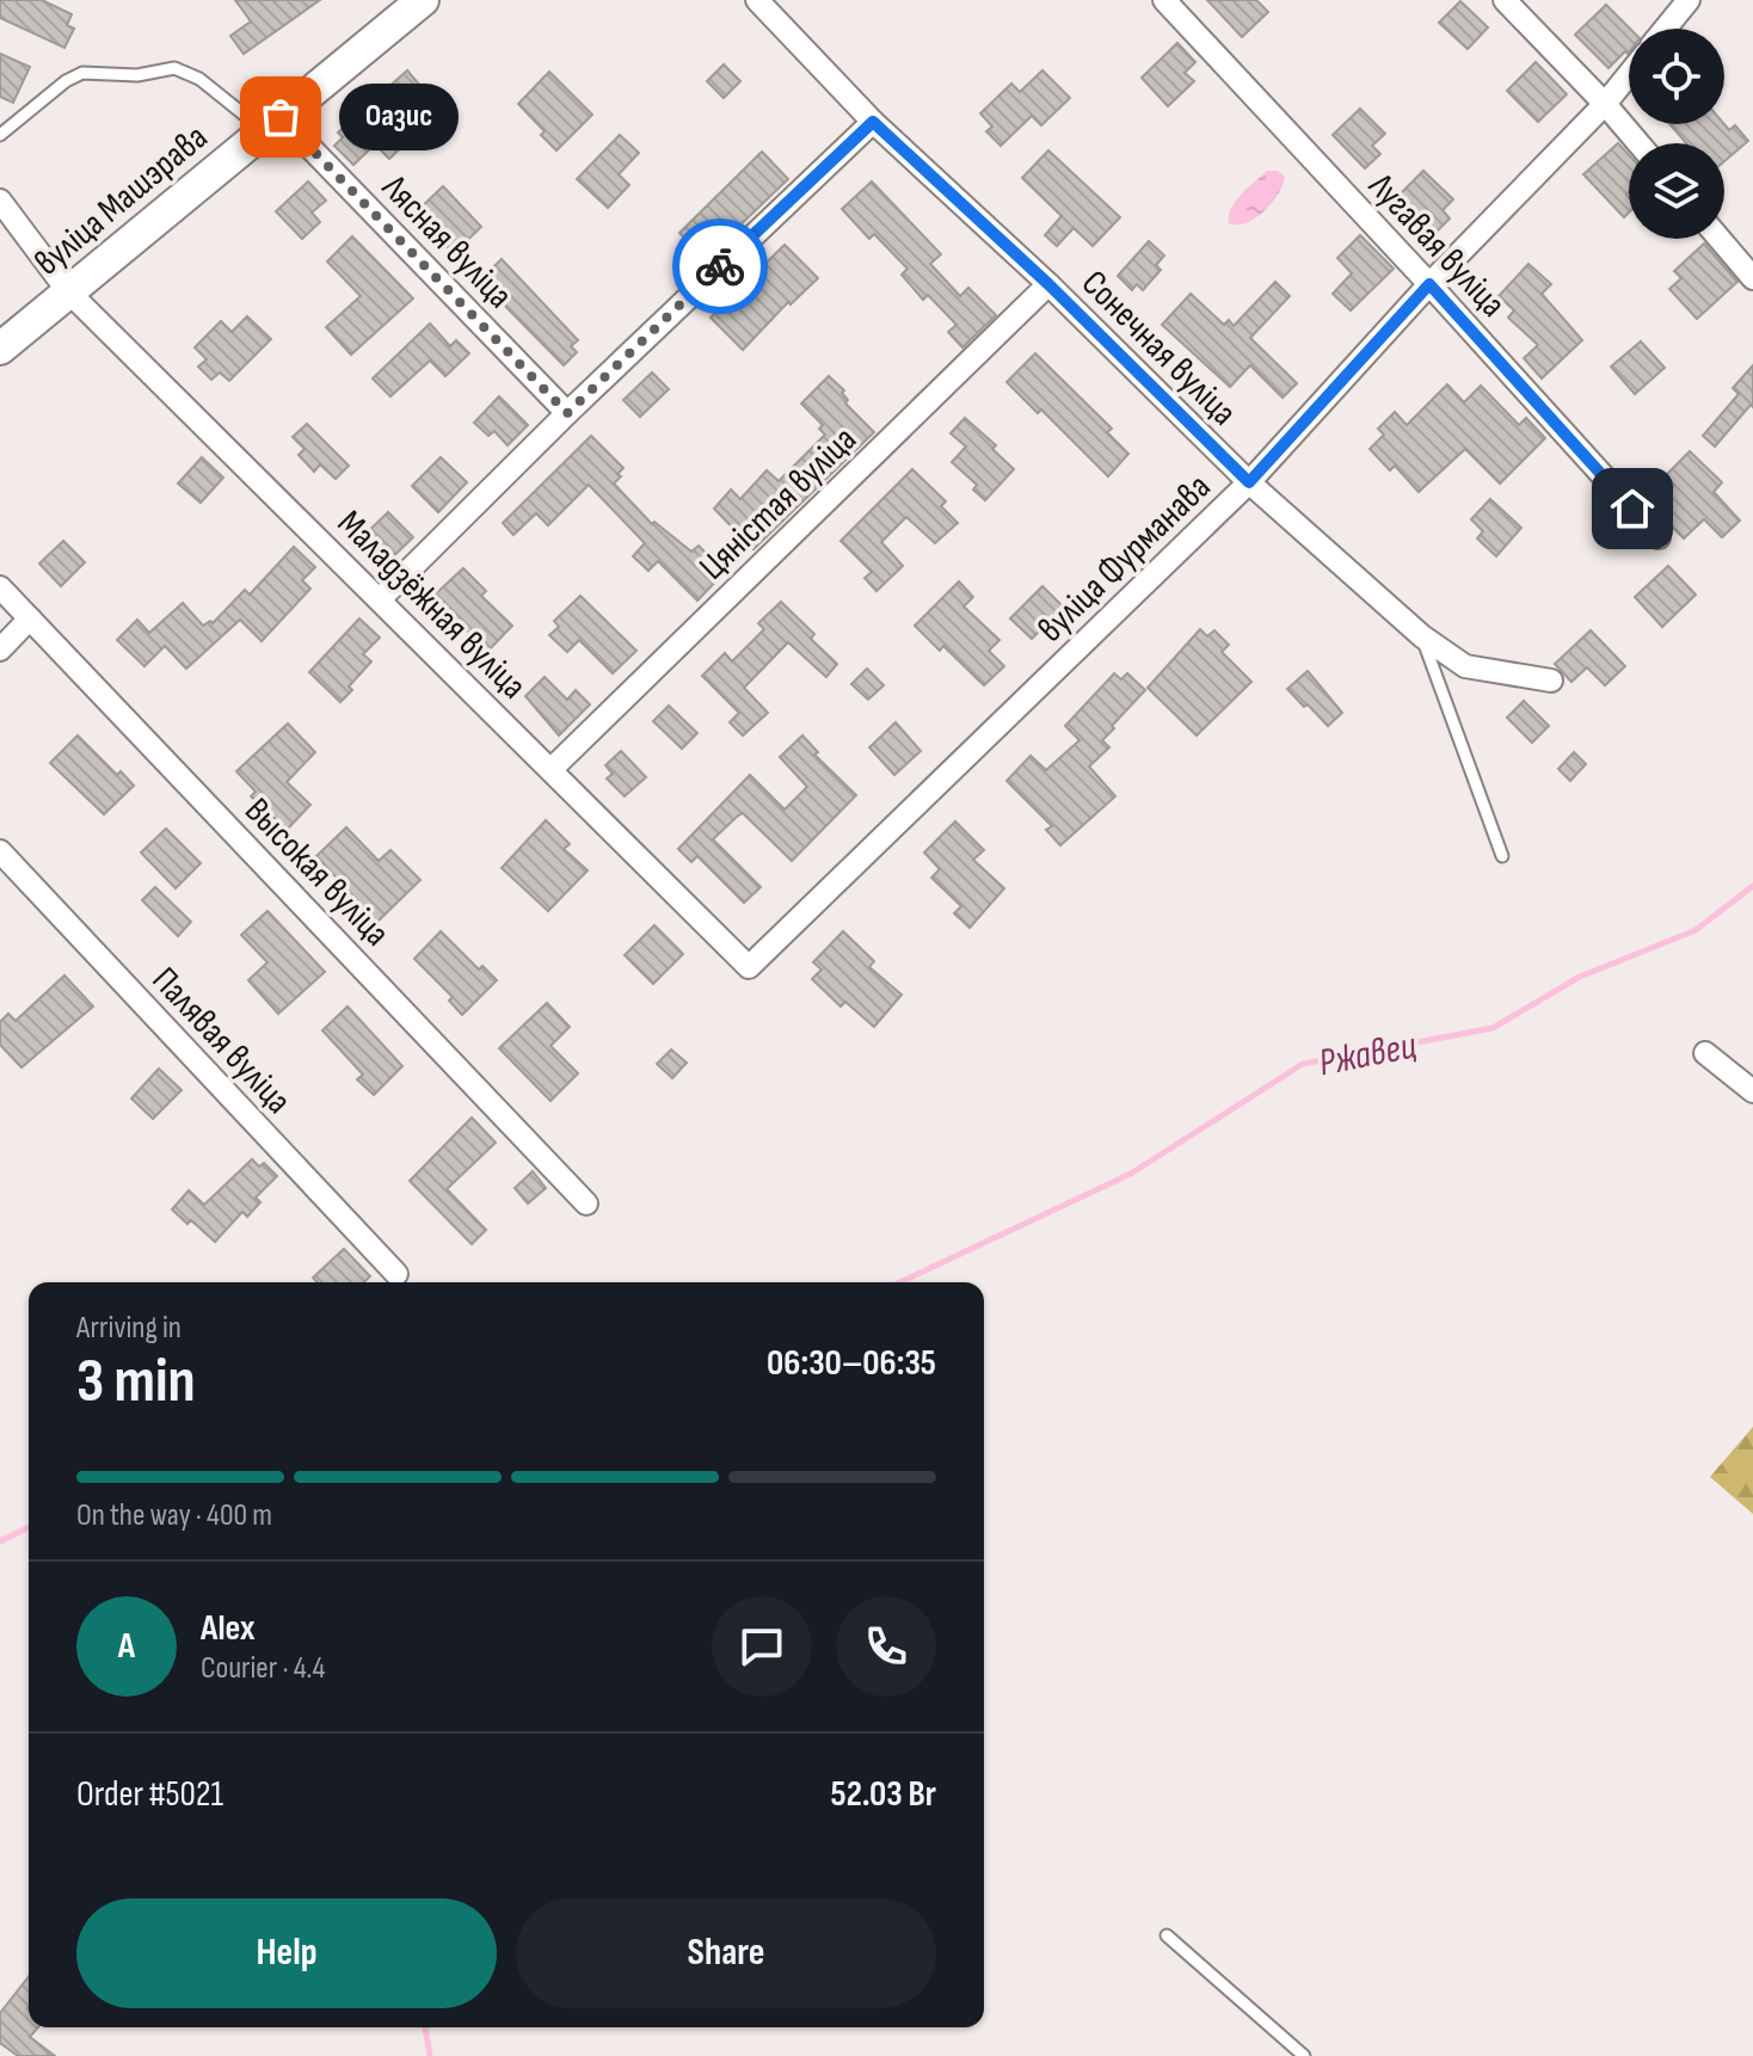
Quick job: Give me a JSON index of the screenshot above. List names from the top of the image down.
{
  "streets": {
    "main road": ["вуліца Машэрава"],
    "street": [
      "Лясная вуліца",
      "Лугавая вуліца",
      "Сонечная вуліца",
      "Цяністая вуліца",
      "вуліца Фурманава",
      "Маладзёжная вуліца",
      "Высокая вуліца",
      "Палявая вуліца"
    ]
  },
  "crossings": [
    ["вуліца Машэрава", "Лясная вуліца"],
    ["вуліца Машэрава", "Маладзёжная вуліца"],
    ["Лугавая вуліца", "вуліца Фурманава"],
    ["Сонечная вуліца", "Цяністая вуліца"],
    ["Сонечная вуліца", "вуліца Фурманава"],
    ["Цяністая вуліца", "Маладзёжная вуліца"],
    ["вуліца Фурманава", "Маладзёжная вуліца"]
  ],
  "water": ["Ржавец"],
  "places": ["Оазис"],
  "page": {
    "bubble": "Оазис",
    "heading": ["3 min", "Arriving in", "06:30–06:35"],
    "panel": [
      "Alex",
      "Courier · 4.4",
      "Order #5021",
      "52.03 Br"
    ],
    "bar": "On the way · 400 m",
    "round": "A",
    "buttons": ["Help", "Share"]
  }
}
